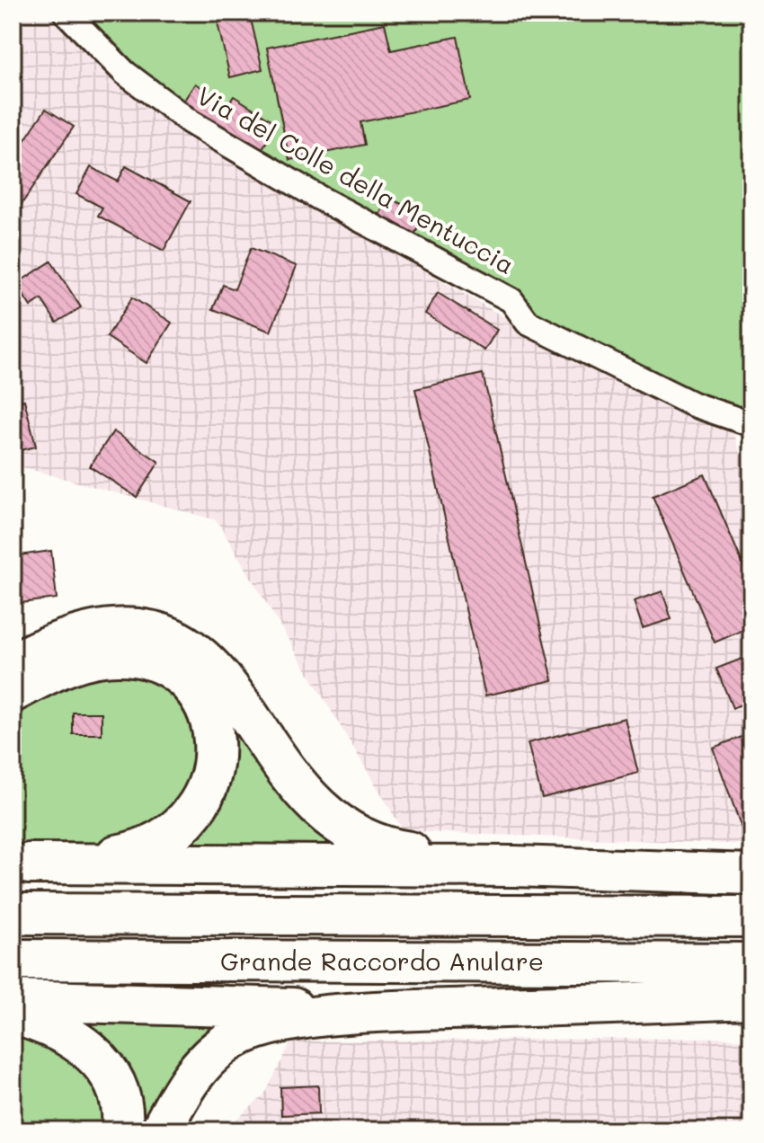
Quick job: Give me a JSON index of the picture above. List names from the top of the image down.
{
  "streets": {
    "highway": ["Grande Raccordo Anulare"],
    "street": ["Via del Colle della Mentuccia"]
  }
}
